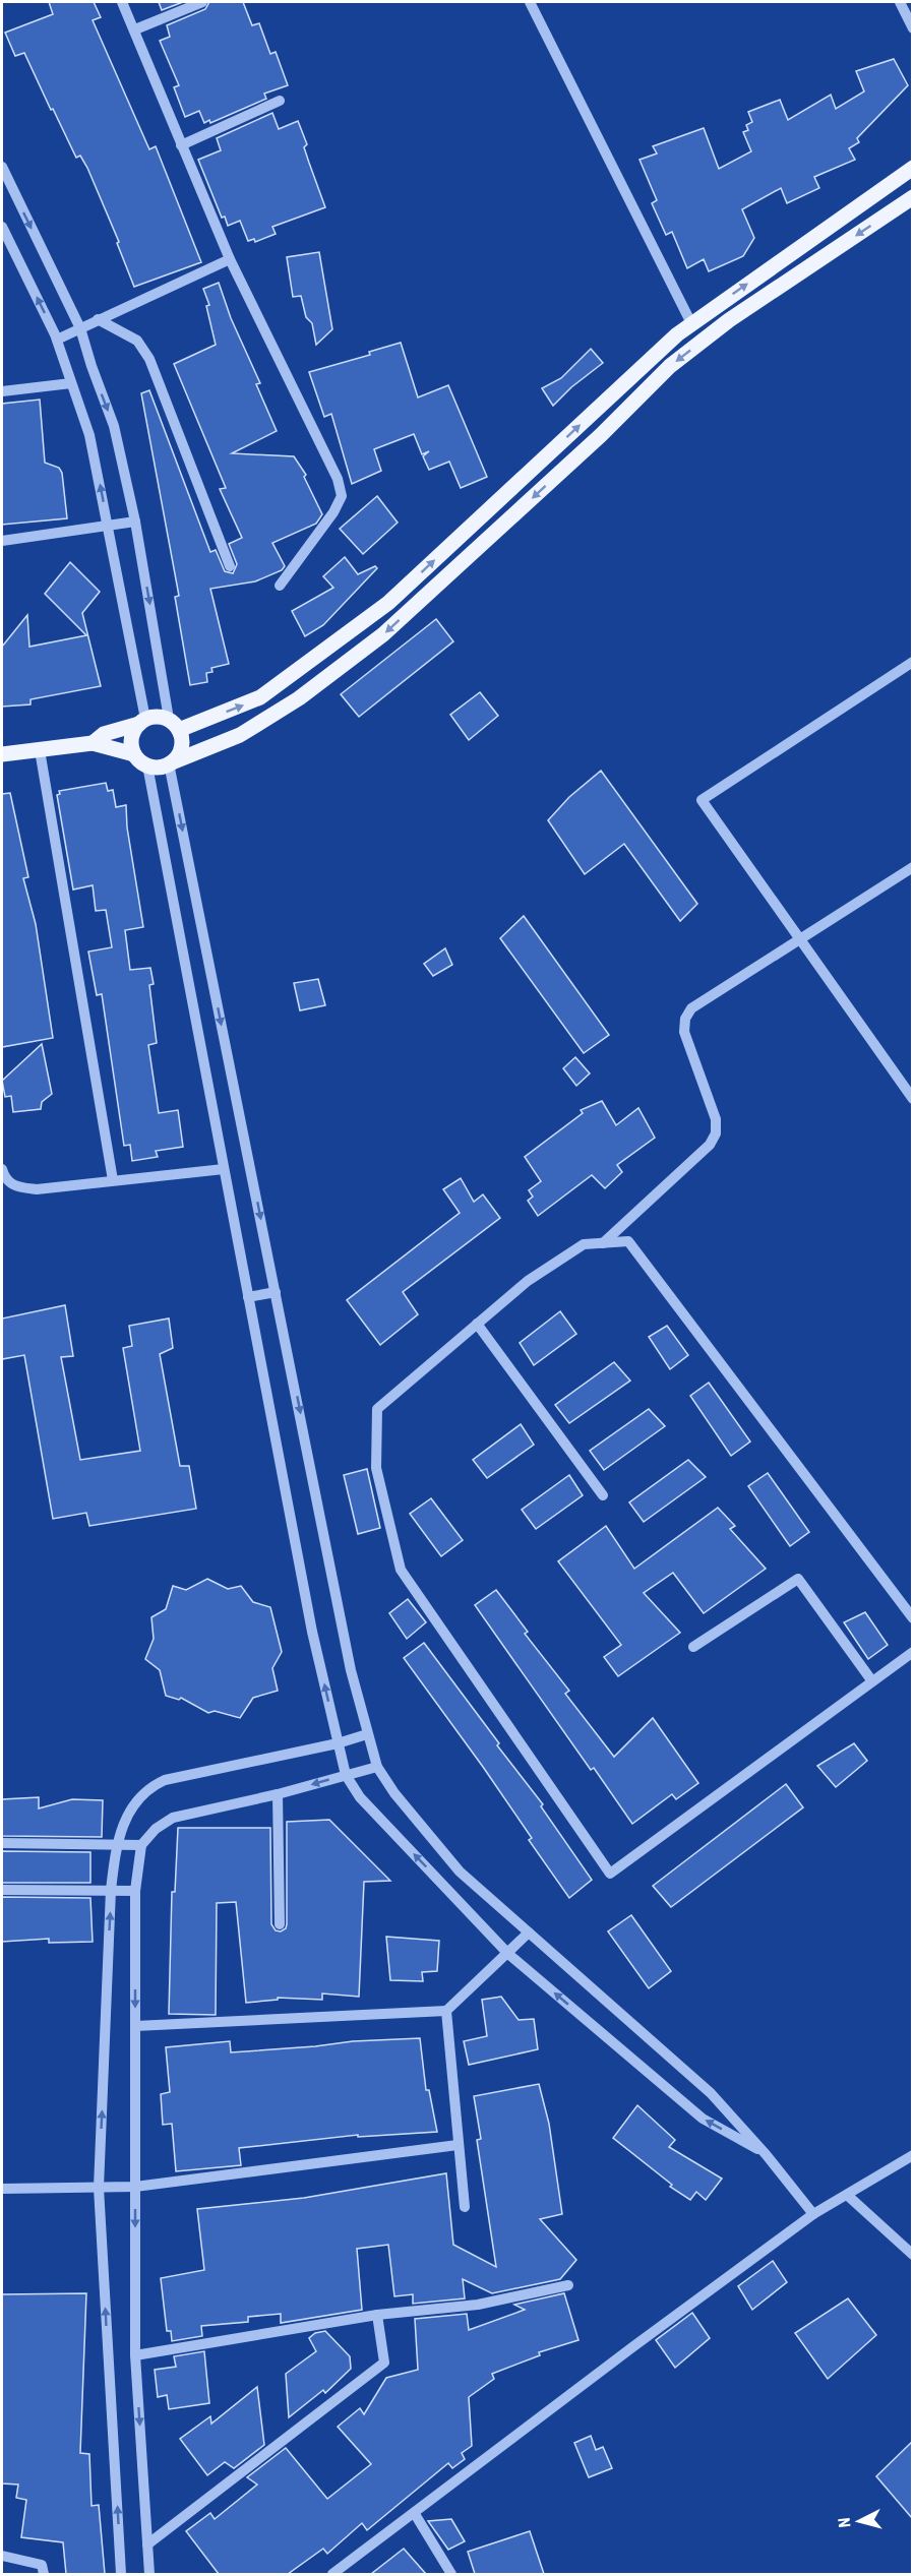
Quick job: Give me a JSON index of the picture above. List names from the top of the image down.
{
  "north": "left"
}
